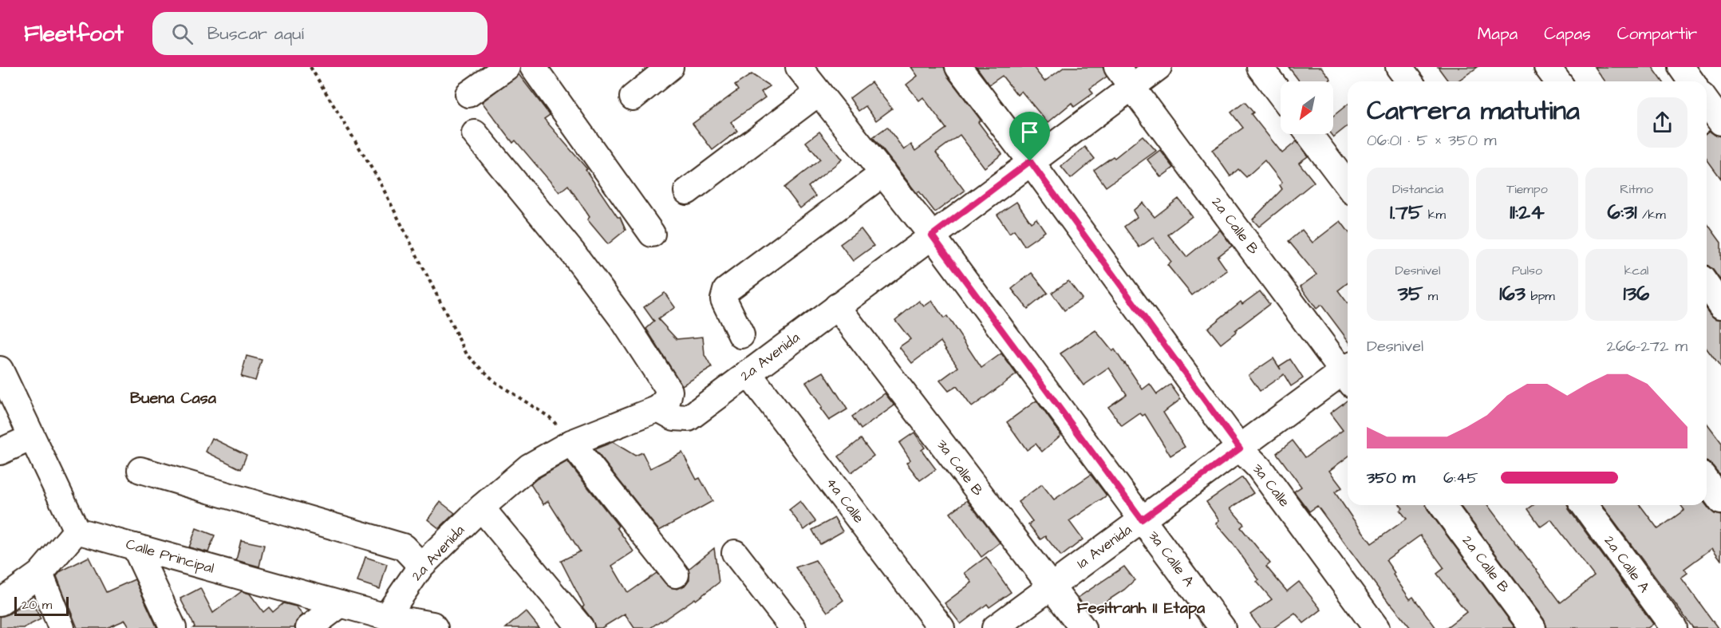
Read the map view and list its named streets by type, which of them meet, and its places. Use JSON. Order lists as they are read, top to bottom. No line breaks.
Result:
{"streets":{"street":["2a Calle B","2a Avenida","3a Calle B","3a Calle","4a Calle","1a Avenida","Calle Principal","3a Calle A","2a Calle A"]},"crossings":[["2a Calle B","2a Avenida"],["2a Avenida","3a Calle B"],["2a Avenida","3a Calle"],["2a Avenida","4a Calle"],["2a Avenida","Calle Principal"],["2a Avenida","3a Calle A"],["3a Calle B","1a Avenida"],["3a Calle","1a Avenida"],["1a Avenida","3a Calle A"]],"districts":["Buena Casa","Fesitranh II Etapa"],"scale_bar":"20 m","north":"bottom left","page":{"header":"Fleetfoot","search":"Buscar aquí","nav":["Mapa","Capas","Compartir"],"heading":["Carrera matutina","06:01 · 5 × 350 m"],"stats":[["Distancia","1.75 km"],["Tiempo","11:24"],["Ritmo","6:31 /km"],["Desnivel","35 m"],["Pulso","163 bpm"],["kcal","136"]],"chart":["Desnivel","266–272 m"],"list":[{"name":"350 m","note":"6:45"}],"scale":"20 m"}}
